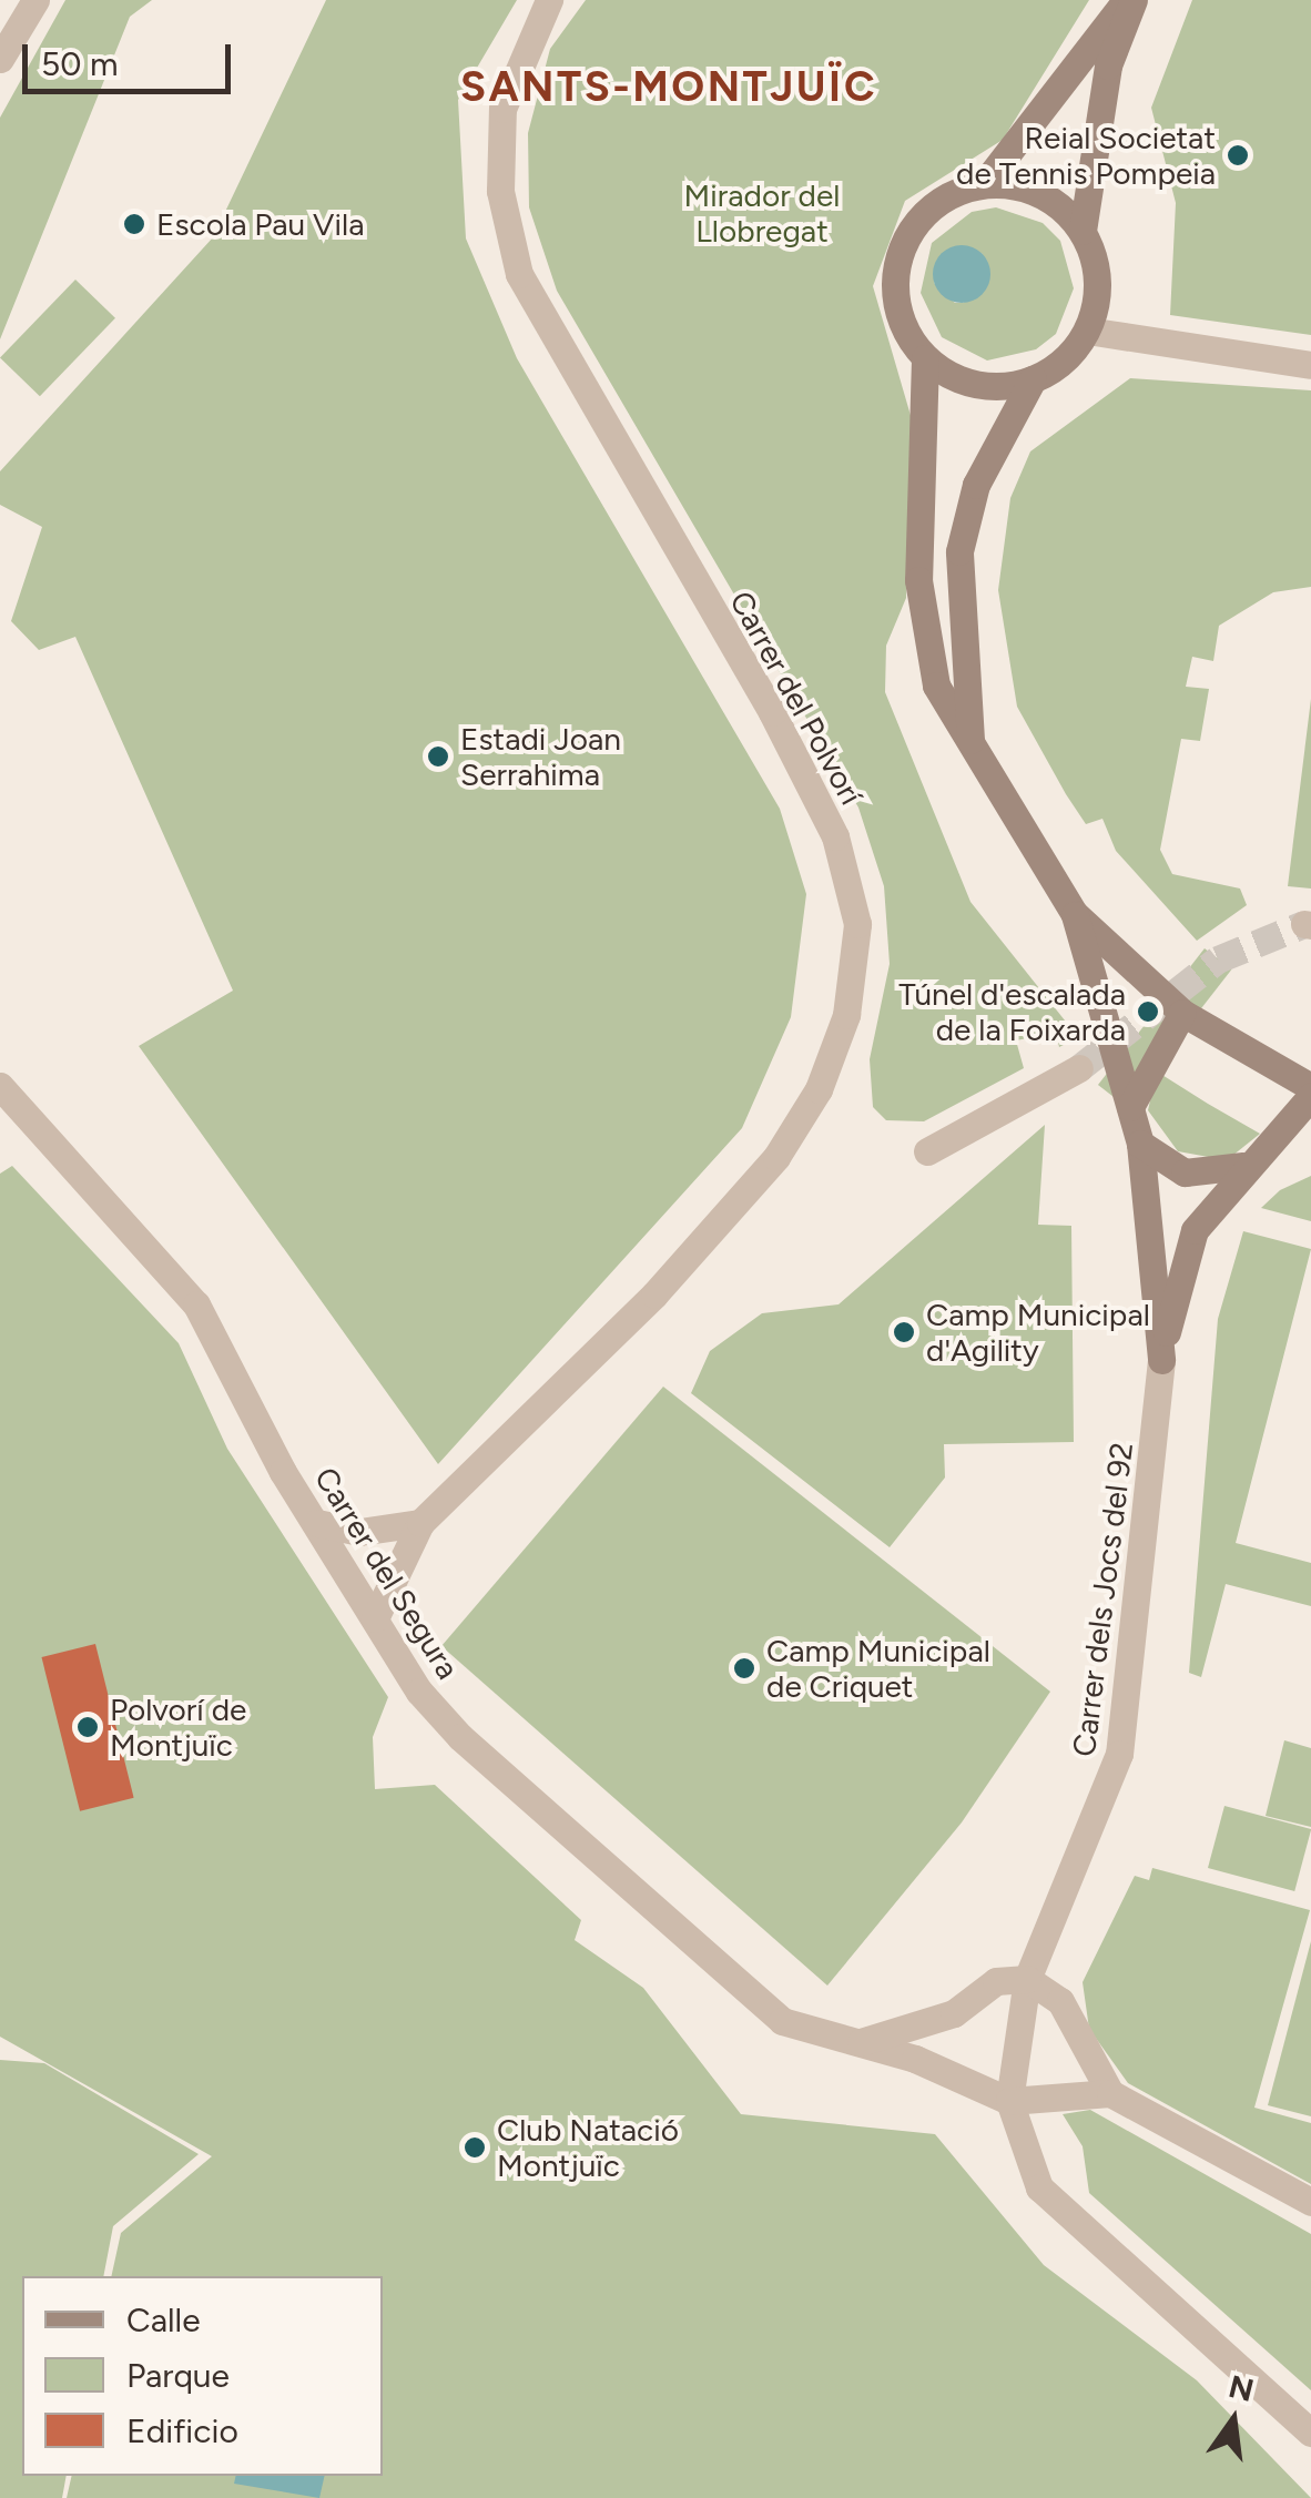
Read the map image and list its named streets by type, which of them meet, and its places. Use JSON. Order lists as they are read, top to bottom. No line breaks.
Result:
{"streets":{"street":["Carrer del Polvorí","Carrer del Segura","Carrer dels Jocs del 92"]},"crossings":[["Carrer del Polvorí","Carrer del Segura"],["Carrer del Segura","Carrer dels Jocs del 92"]],"districts":["SANTS-MONTJUÏC"],"parks":["Mirador del Llobregat"],"places":["Reial Societat de Tennis Pompeia","Escola Pau Vila","Estadi Joan Serrahima","Túnel d'escalada de la Foixarda","Camp Municipal d'Agility","Camp Municipal de Criquet","Polvorí de Montjuïc","Club Natació Montjuïc"],"legend":["Calle","Parque","Edificio"],"scale_bar":"50 m","north":"top"}
